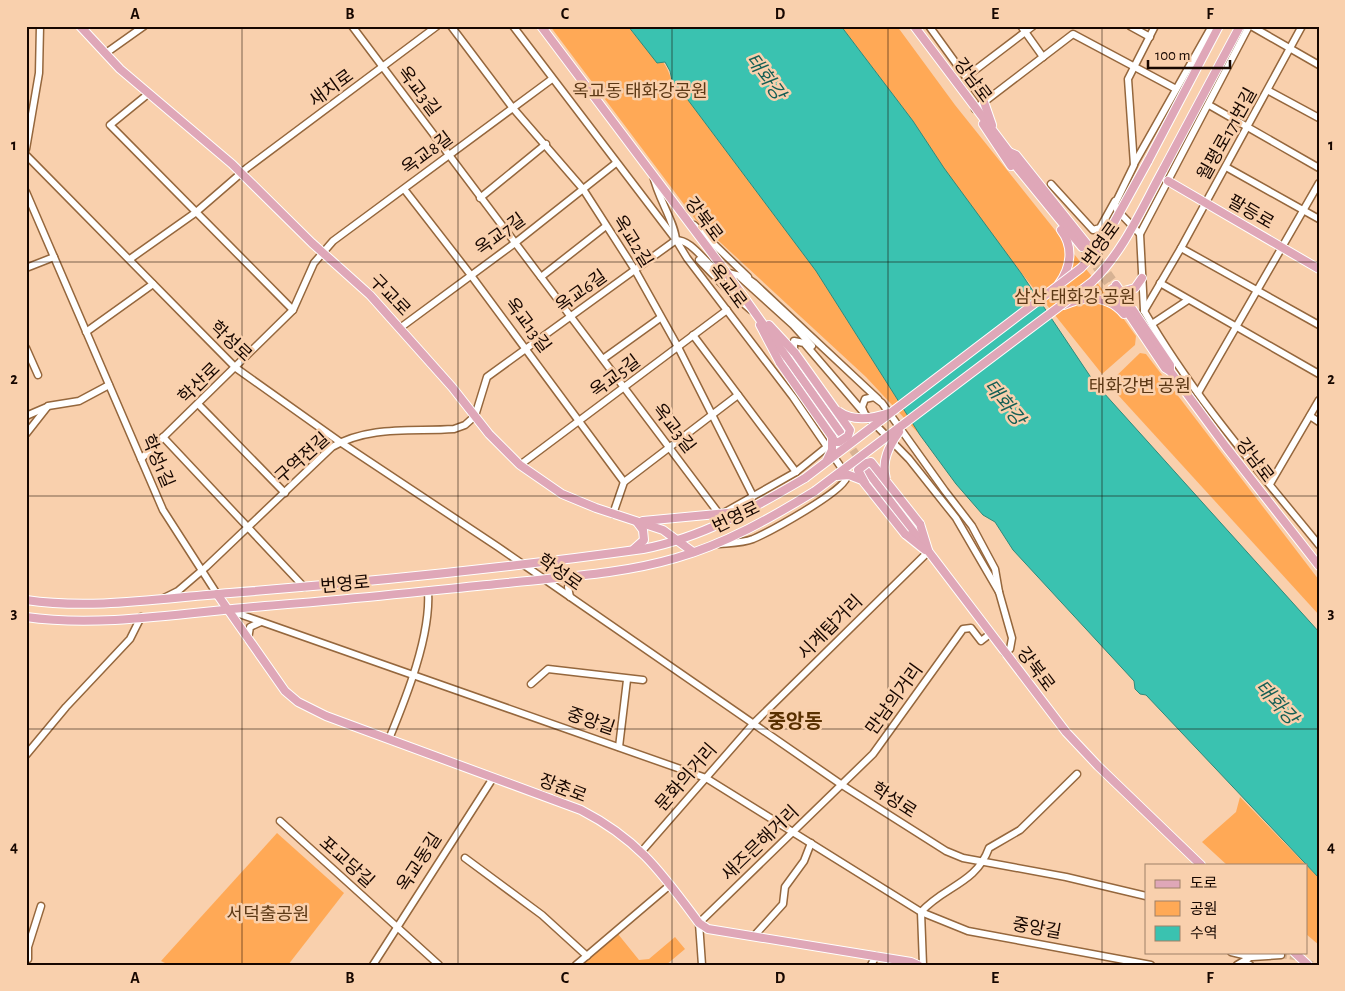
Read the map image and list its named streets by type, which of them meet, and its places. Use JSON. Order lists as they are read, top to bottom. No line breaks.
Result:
{"streets":{"main road":["강남로","팔등로","강북로","번영로","구교로","장춘로"],"street":["새치로","옥교3길","월평로171번길","옥교8길","옥교7길","옥교2길","옥교로","옥교6길","옥교13길","학성로","옥교5길","학산로","구역전길","학성1길","시계탑거리","만남의거리","중앙길","문화의거리","새즈믄해거리","포교당길","옥교동길"]},"crossings":[["새치로","옥교3길"],["새치로","구교로"],["새치로","학성로"],["옥교3길","옥교8길"],["옥교3길","옥교7길"],["옥교3길","옥교6길"],["옥교3길","옥교5길"],["월평로171번길","팔등로"],["옥교8길","옥교2길"],["옥교8길","옥교로"],["옥교8길","구교로"],["옥교8길","옥교13길"],["옥교8길","학산로"],["강북로","시계탑거리"],["강북로","만남의거리"],["옥교7길","옥교2길"],["옥교7길","옥교로"],["옥교7길","구교로"],["옥교7길","옥교13길"],["옥교2길","옥교6길"],["옥교2길","옥교5길"],["번영로","옥교로"],["번영로","구교로"],["번영로","학성로"],["번영로","구역전길"],["번영로","학성1길"],["번영로","중앙길"],["번영로","장춘로"],["옥교로","옥교6길"],["옥교로","옥교5길"],["옥교6길","구교로"],["옥교6길","옥교13길"],["옥교6길","구역전길"],["구교로","옥교5길"],["구교로","학산로"],["구교로","구역전길"],["옥교13길","옥교5길"],["학성로","학산로"],["학성로","구역전길"],["학성로","시계탑거리"],["학성로","만남의거리"],["학성로","문화의거리"],["학성로","새즈믄해거리"],["학산로","학성1길"],["구역전길","학성1길"],["학성1길","장춘로"],["시계탑거리","문화의거리"],["만남의거리","새즈믄해거리"],["중앙길","문화의거리"],["중앙길","장춘로"],["중앙길","새즈믄해거리"],["문화의거리","장춘로"],["장춘로","새즈믄해거리"],["장춘로","옥교동길"],["포교당길","옥교동길"]],"districts":["중앙동"],"water":["태화강"],"parks":["옥교동 태화강공원","삼산 태화강 공원","태화강변 공원","서덕출공원"],"legend":["도로","공원","수역"],"scale_bar":"100 m","grid":{"columns":["A","B","C","D","E","F"],"rows":["1","2","3","4"]}}
